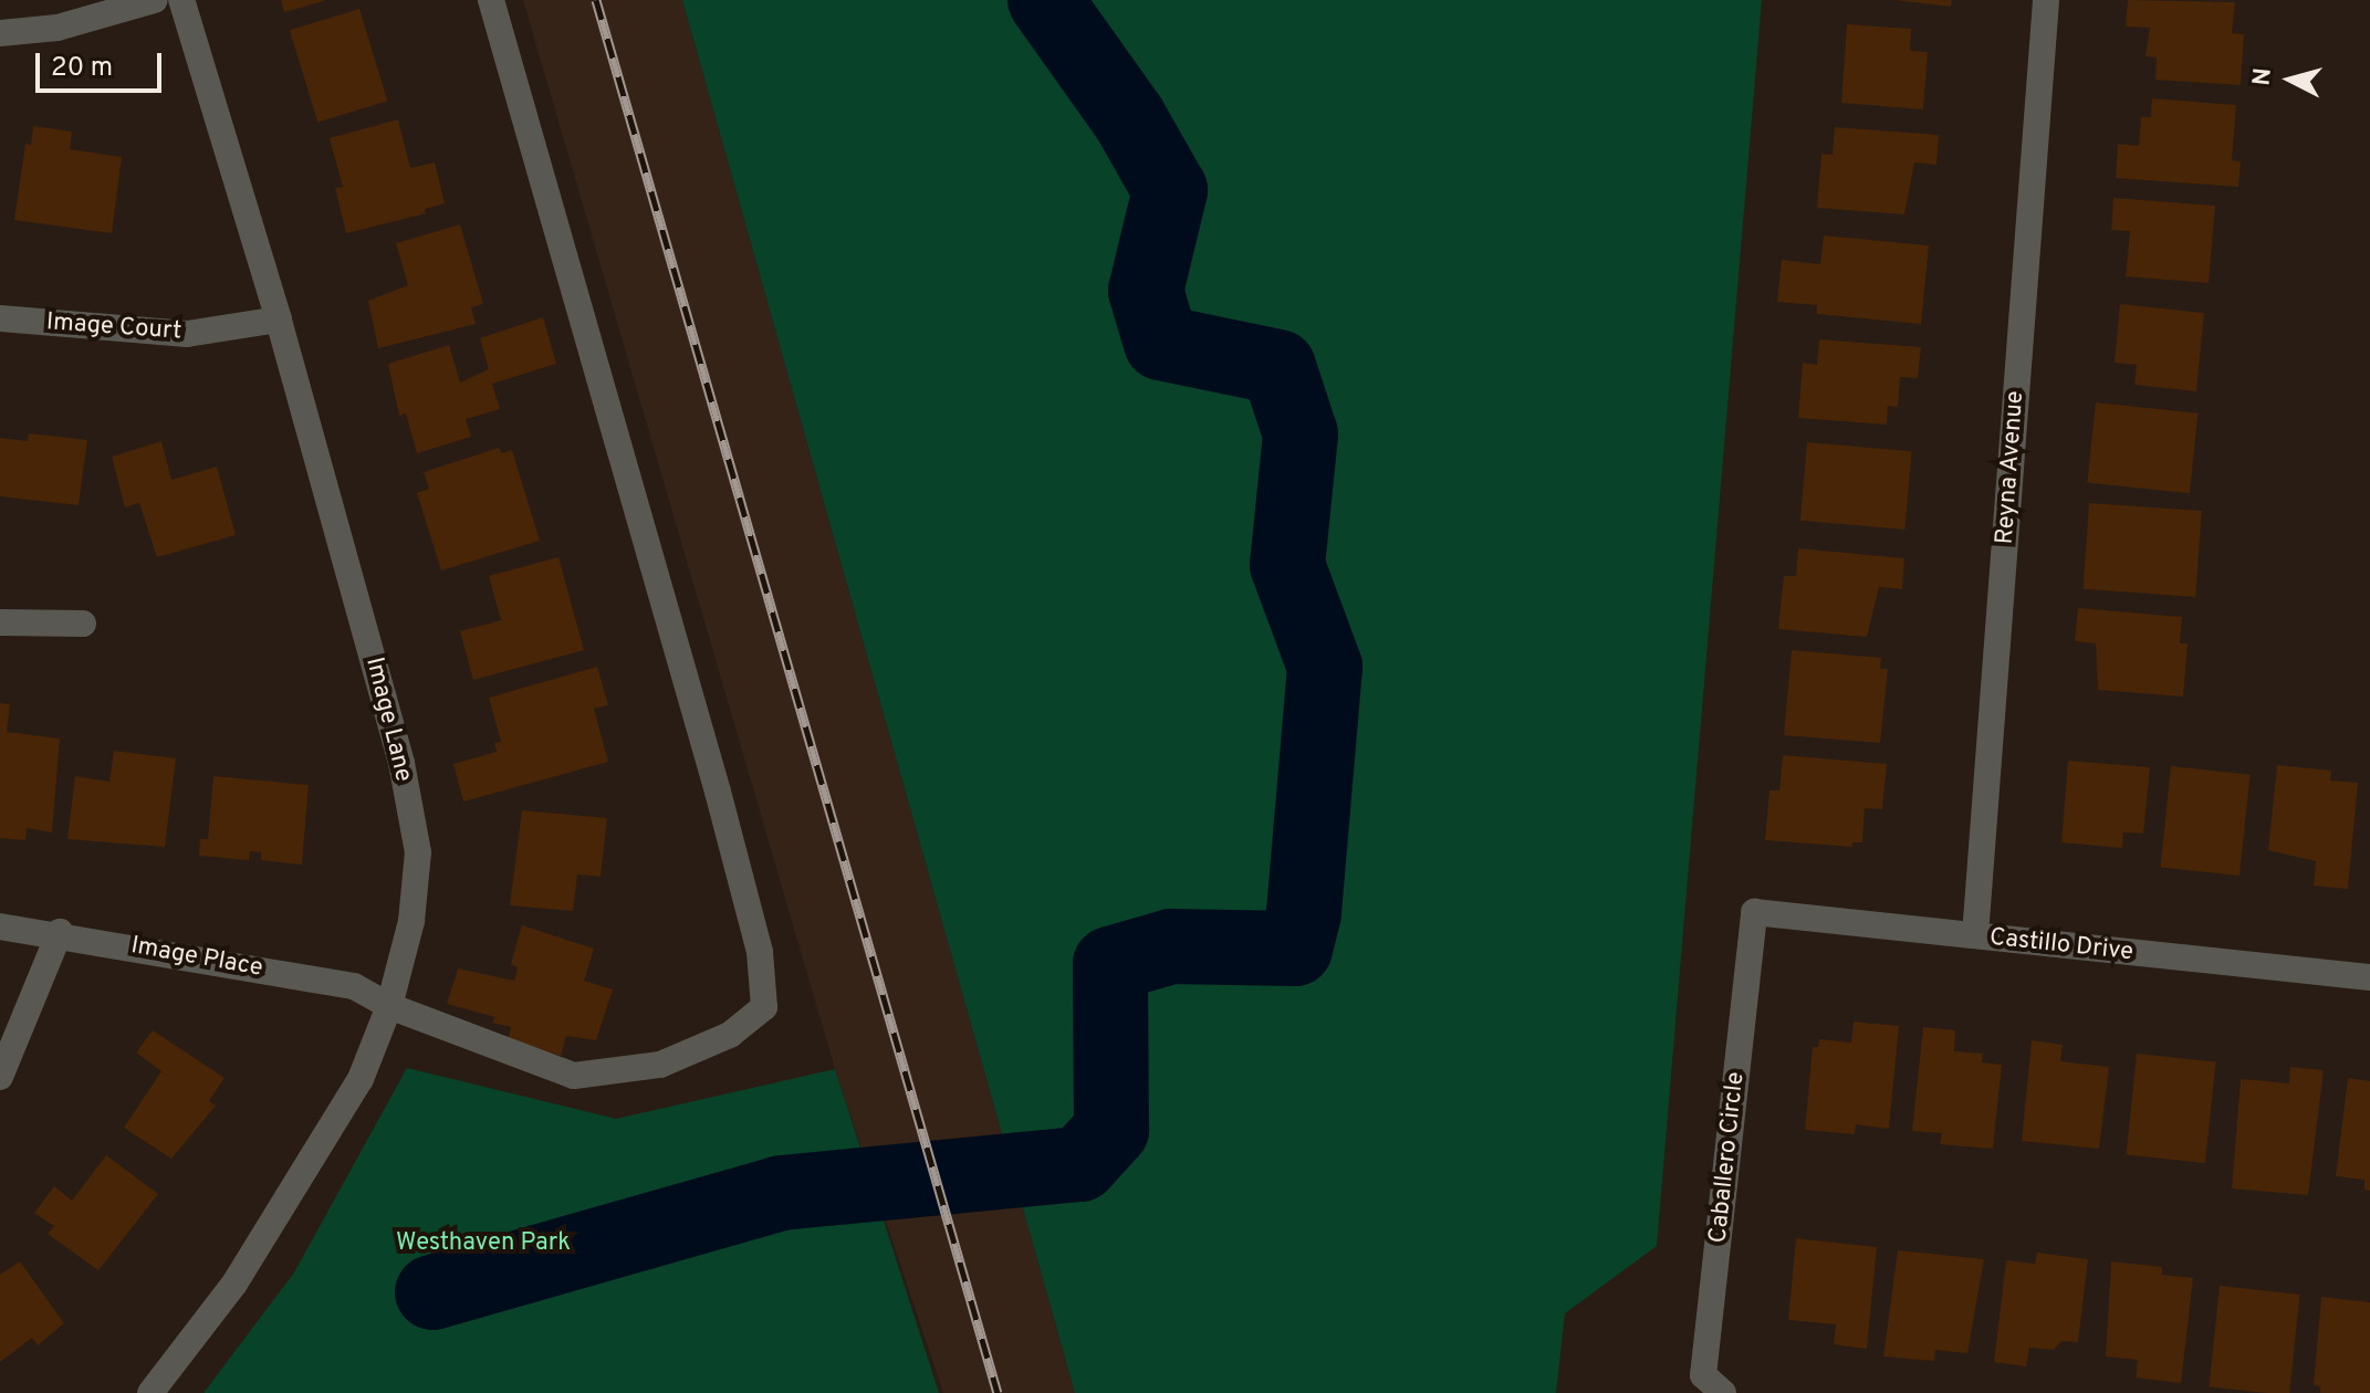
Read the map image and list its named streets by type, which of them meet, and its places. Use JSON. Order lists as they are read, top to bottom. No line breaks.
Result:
{"streets":{"street":["Image Court","Reyna Avenue","Image Lane","Castillo Drive","Image Place","Caballero Circle"]},"crossings":[["Image Court","Image Lane"],["Reyna Avenue","Castillo Drive"],["Image Lane","Image Place"],["Castillo Drive","Caballero Circle"]],"parks":["Westhaven Park"],"scale_bar":"20 m","north":"left"}
